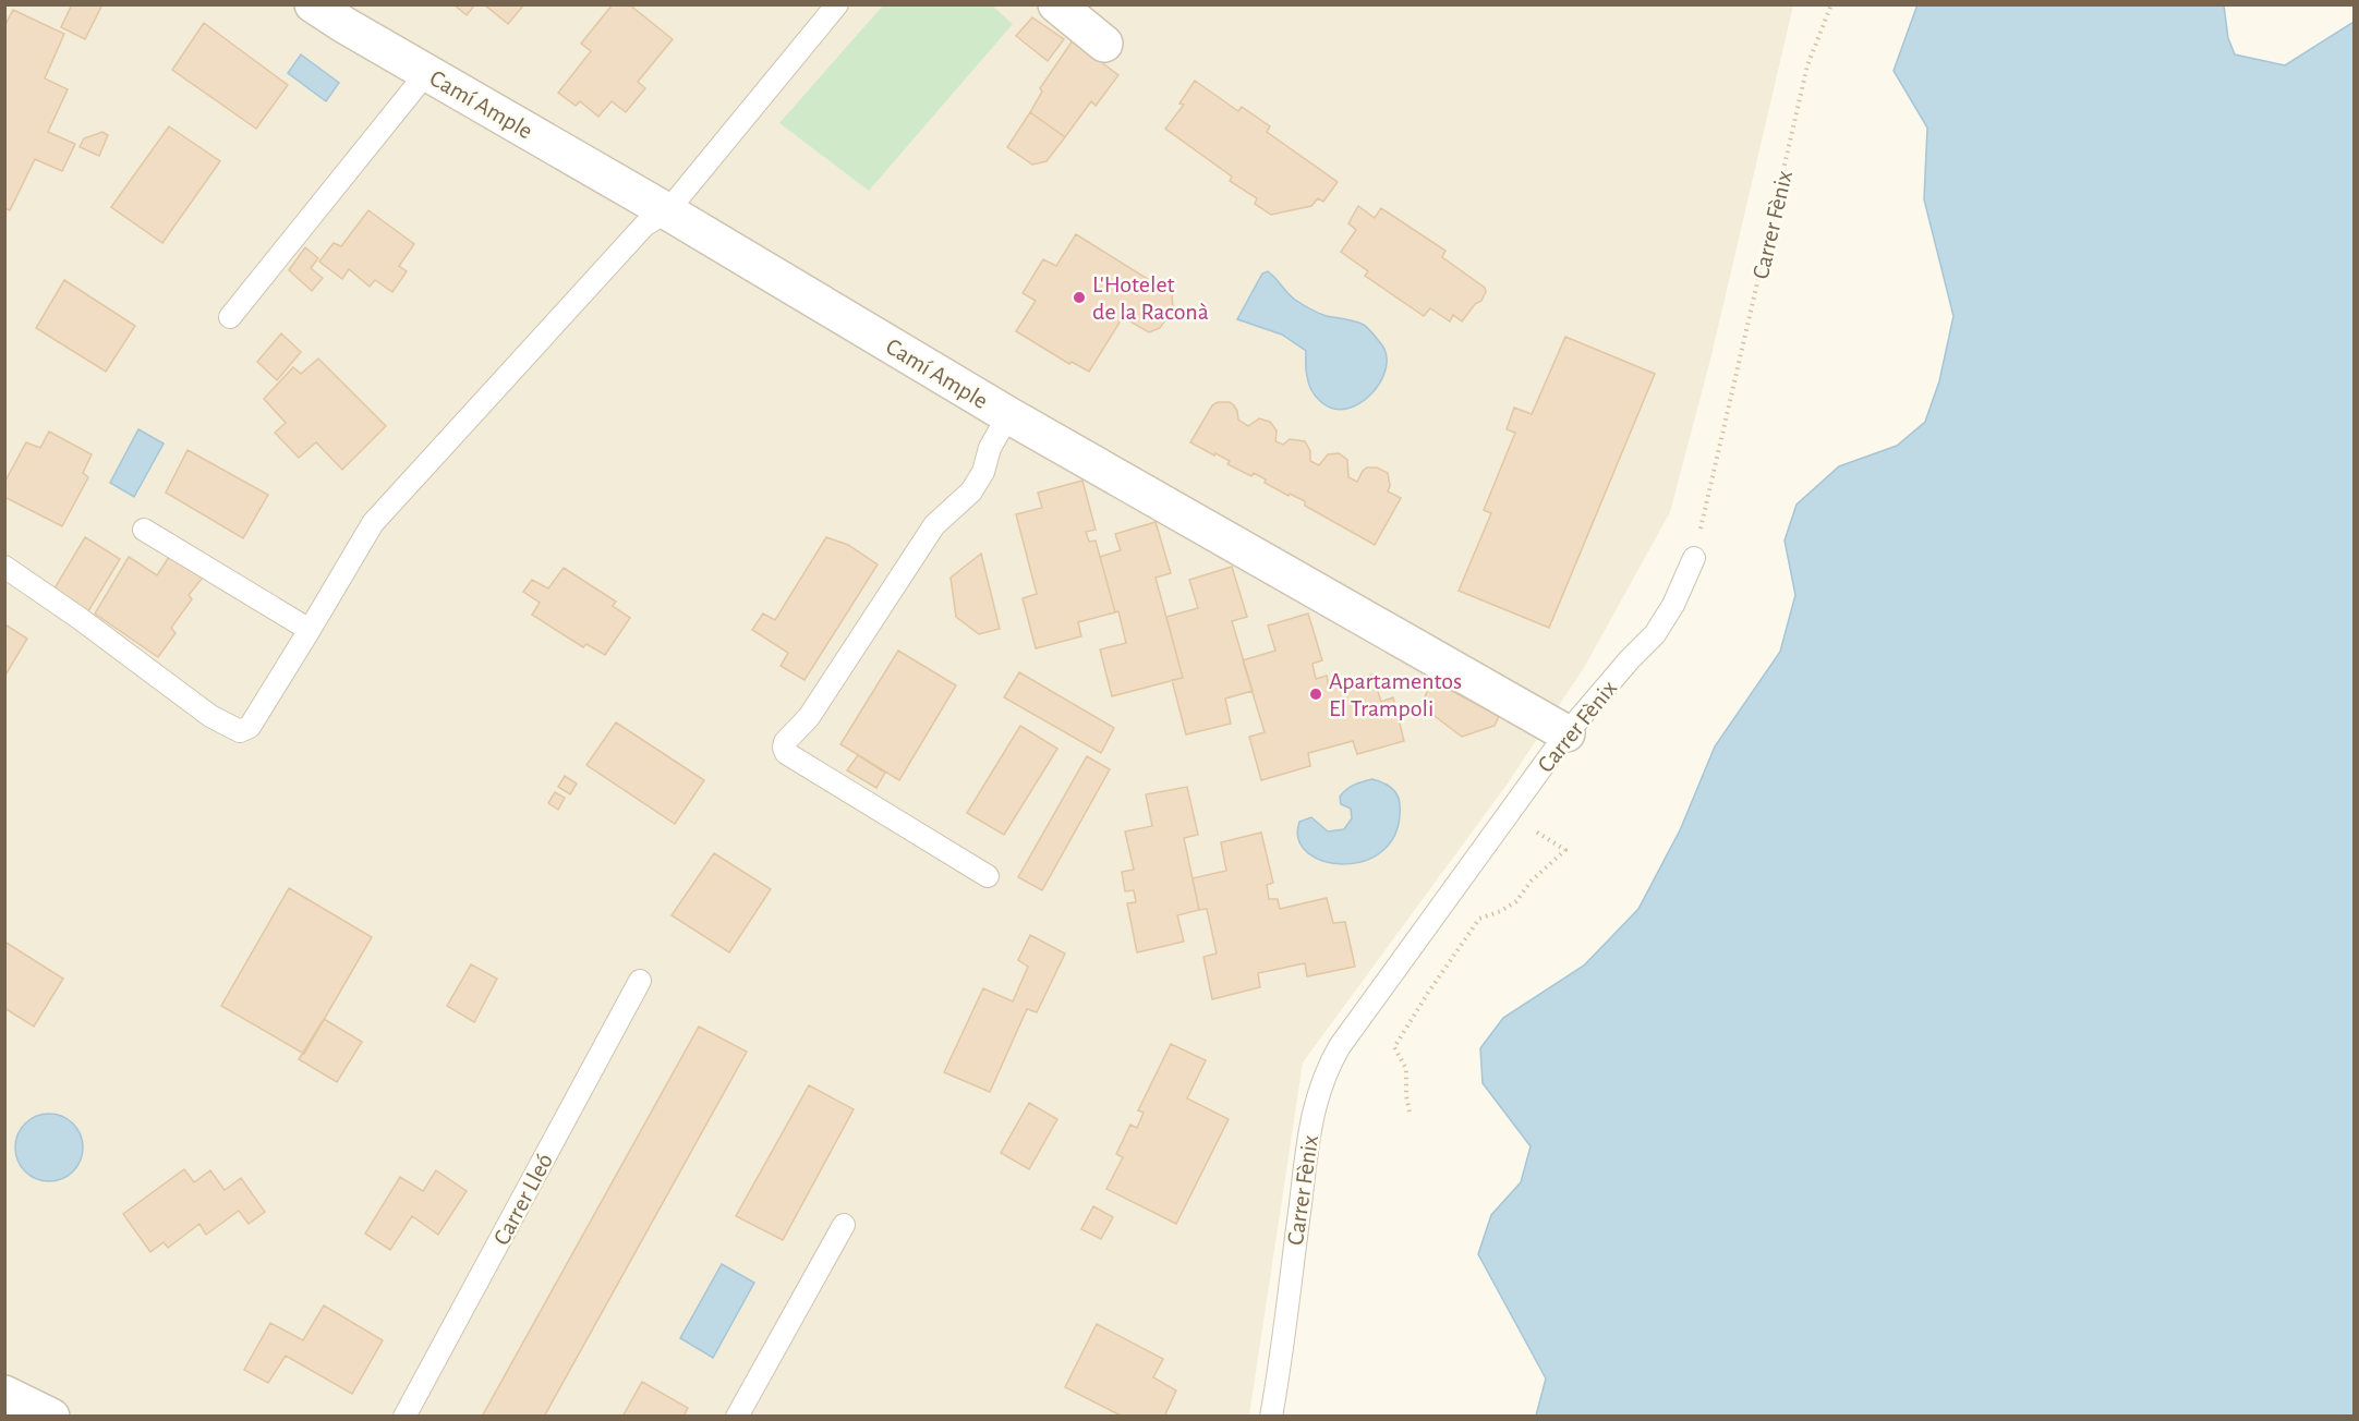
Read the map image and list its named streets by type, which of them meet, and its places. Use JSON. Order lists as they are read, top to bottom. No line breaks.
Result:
{"streets":{"street":["Camí Ample"],"lane":["Carrer Fènix","Carrer Lleó"]},"crossings":[["Camí Ample","Carrer Fènix"]],"places":["L'Hotelet de la Raconà","Apartamentos El Trampoli"]}
